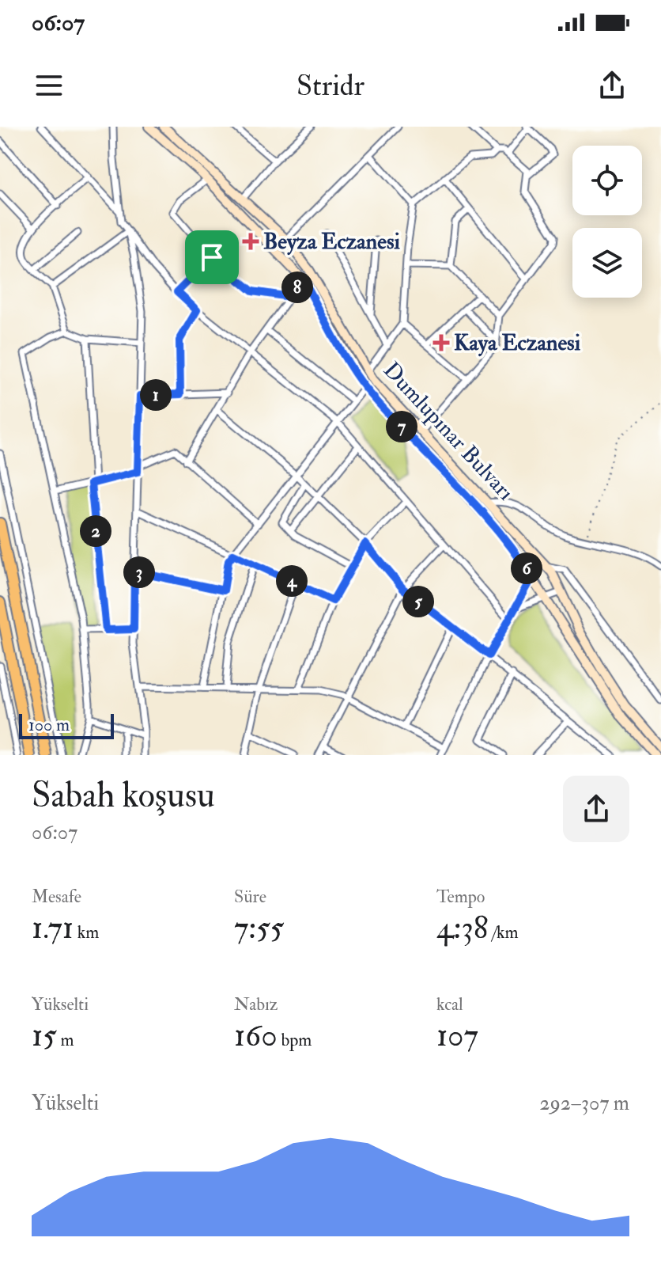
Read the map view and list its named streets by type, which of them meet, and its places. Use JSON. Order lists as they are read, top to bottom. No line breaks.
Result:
{"streets":{"main road":["Dumlupınar Bulvarı"]},"places":{"health":["Beyza Eczanesi","Kaya Eczanesi"]},"scale_bar":"100 m","page":{"status":"06:07","header":"Stridr","pins":["8","1","7","2","6","3","4","5"],"scale":"100 m","heading":["Sabah koşusu","06:07"],"stats":[["Mesafe","1.71 km"],["Süre","7:55"],["Tempo","4:38 /km"],["Yükselti","15 m"],["Nabız","160 bpm"],["kcal","107"]],"chart":["Yükselti","292–307 m"]}}
